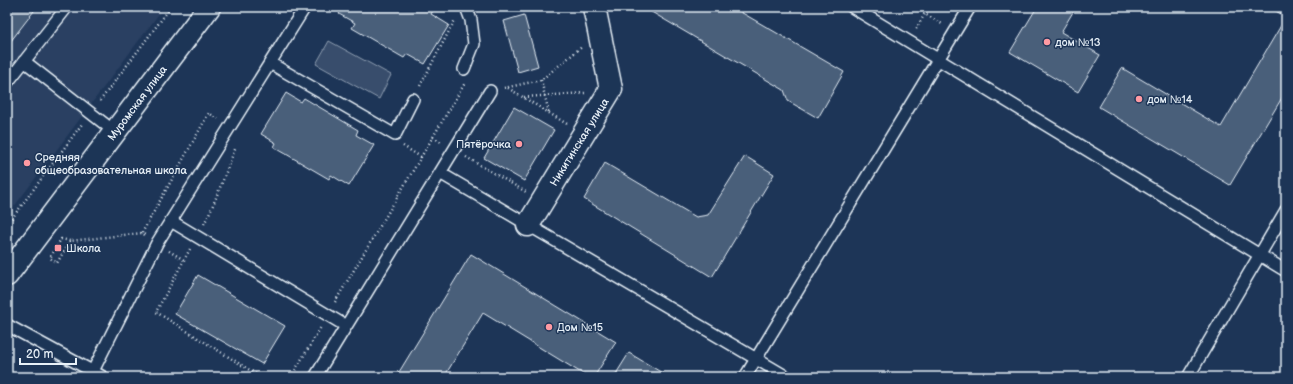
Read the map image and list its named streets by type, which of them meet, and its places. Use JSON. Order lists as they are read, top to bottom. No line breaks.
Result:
{"streets":{"street":["Муромская улица","Никитинская улица"]},"places":{"other":["дом №13","дом №14","Пятёрочка","Средняя общеобразовательная школа","Дом №15"],"transit":["Школа"]},"scale_bar":"20 m"}
